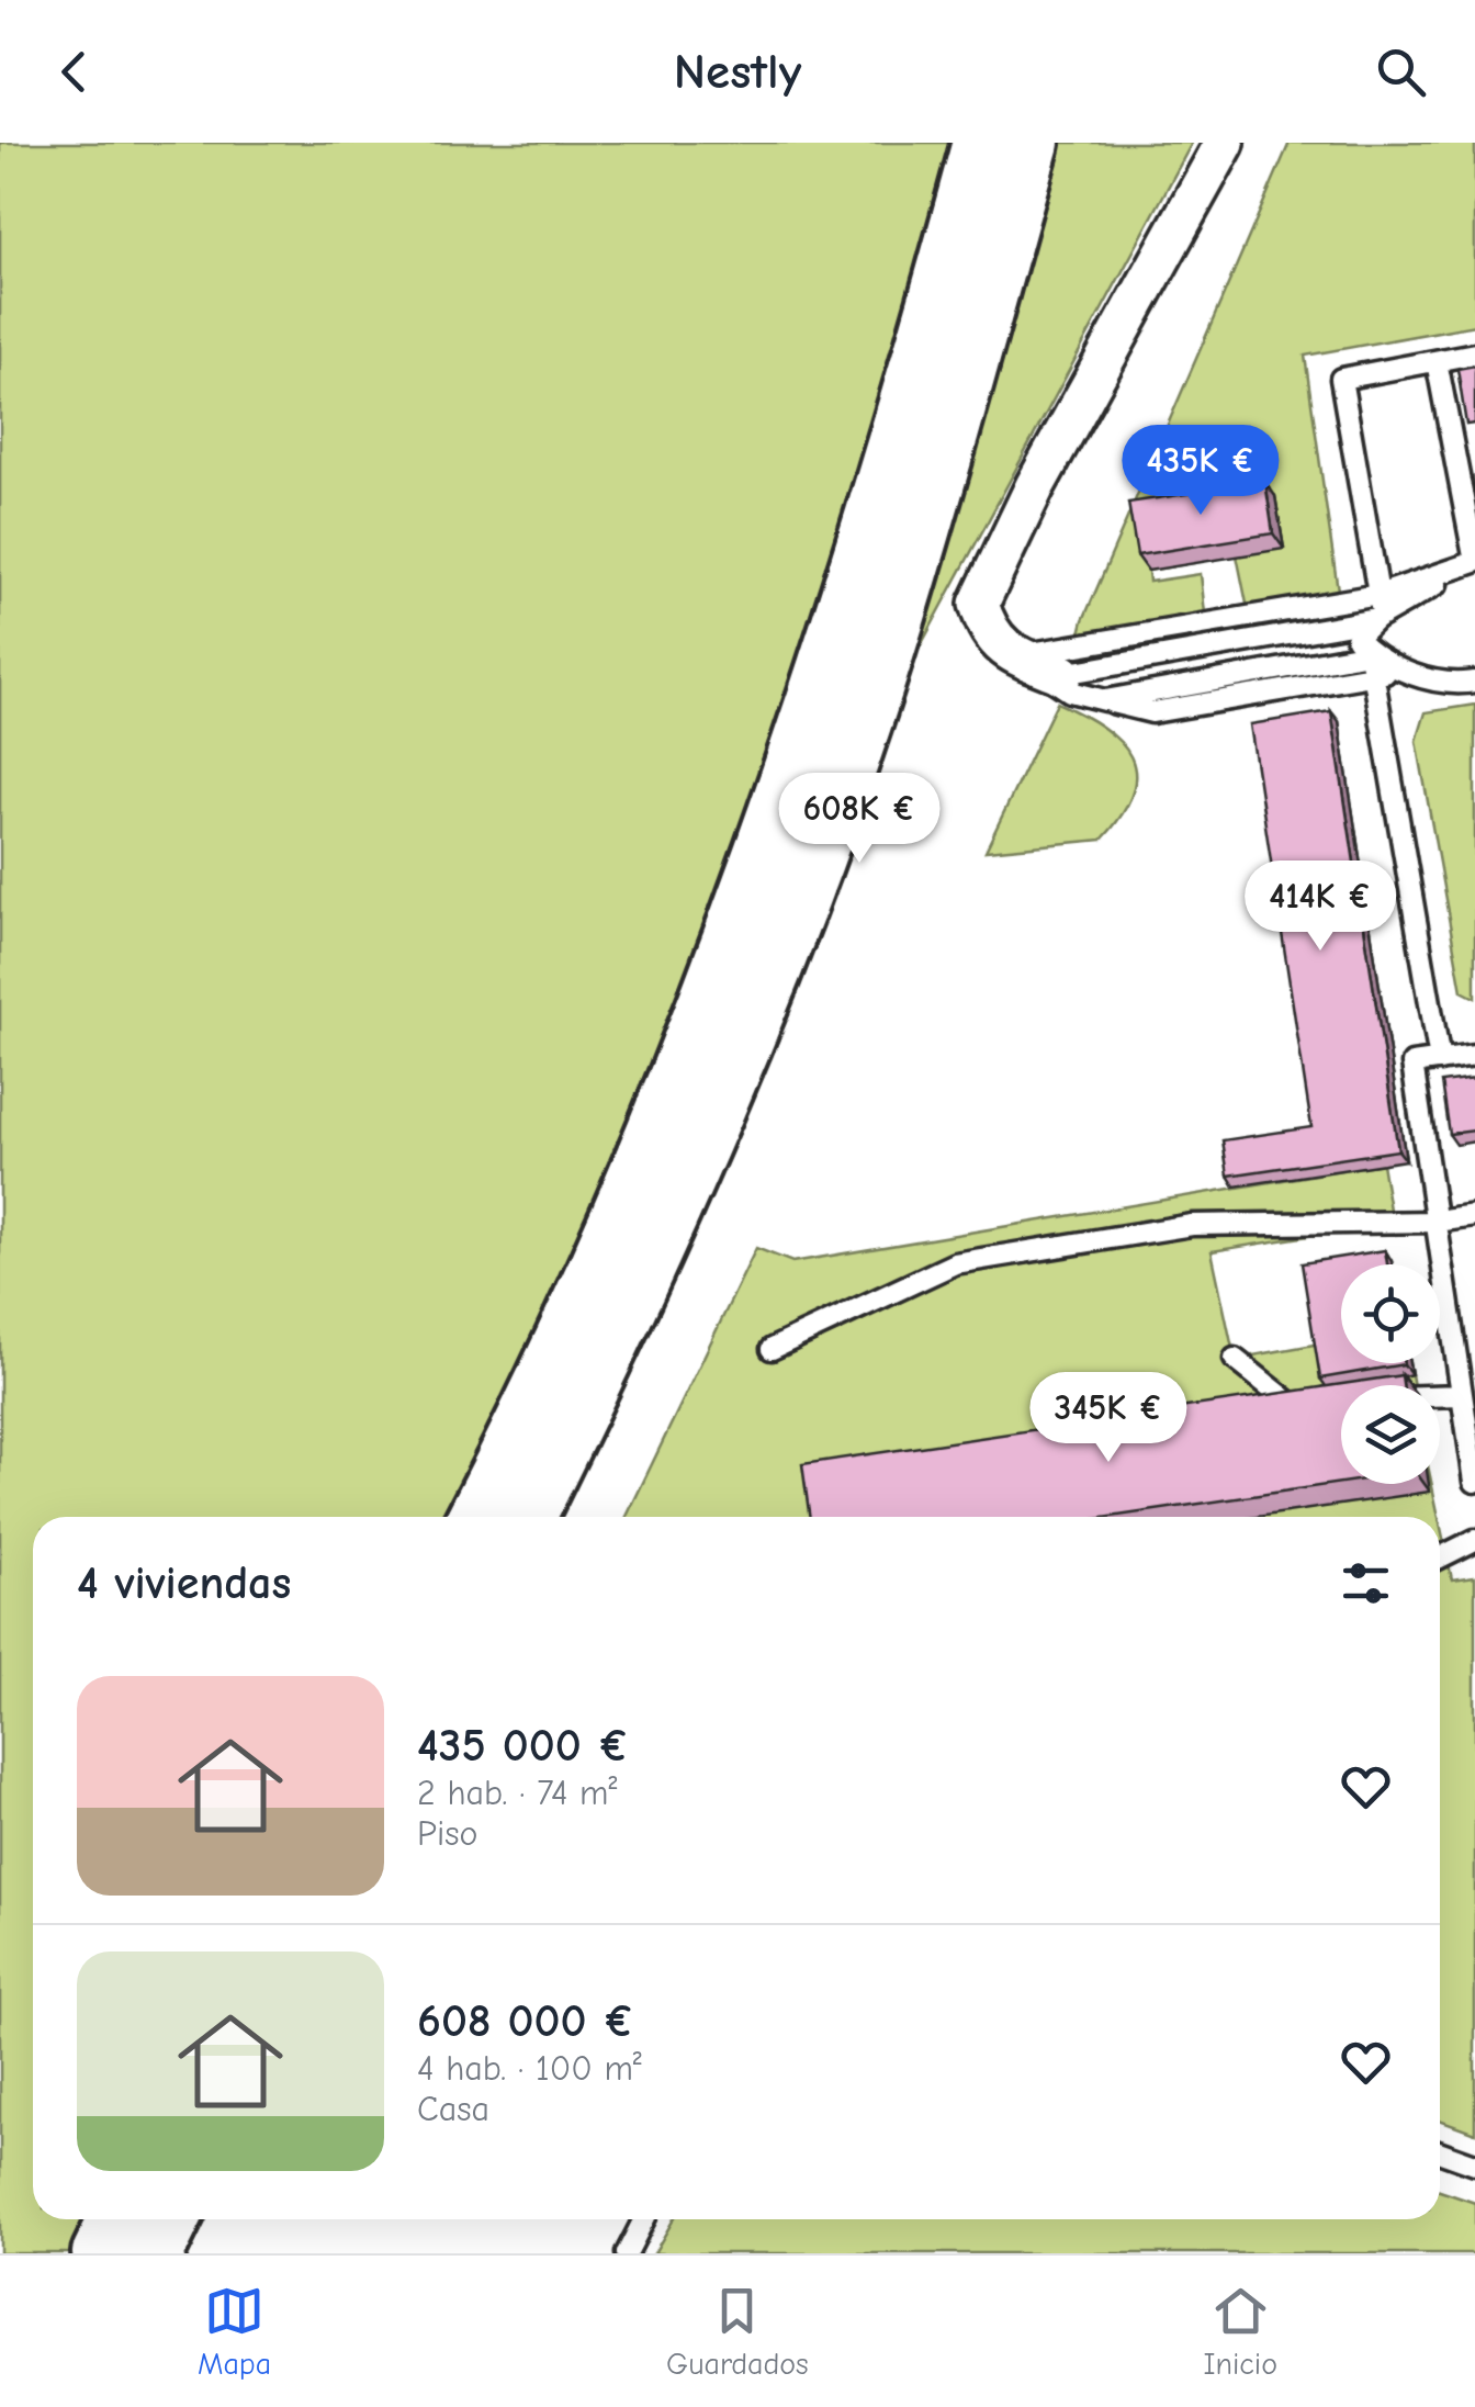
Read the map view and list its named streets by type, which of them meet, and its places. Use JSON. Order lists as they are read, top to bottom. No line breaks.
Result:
{"page":{"header":"Nestly","price":["435K €","608K €","414K €","345K €"],"heading":"4 viviendas","list":[{"name":"435 000 €","note":"2 hab. · 74 m² · Piso"},{"name":"608 000 €","note":"4 hab. · 100 m² · Casa"}],"tabs":["Mapa","Guardados","Inicio"]}}
